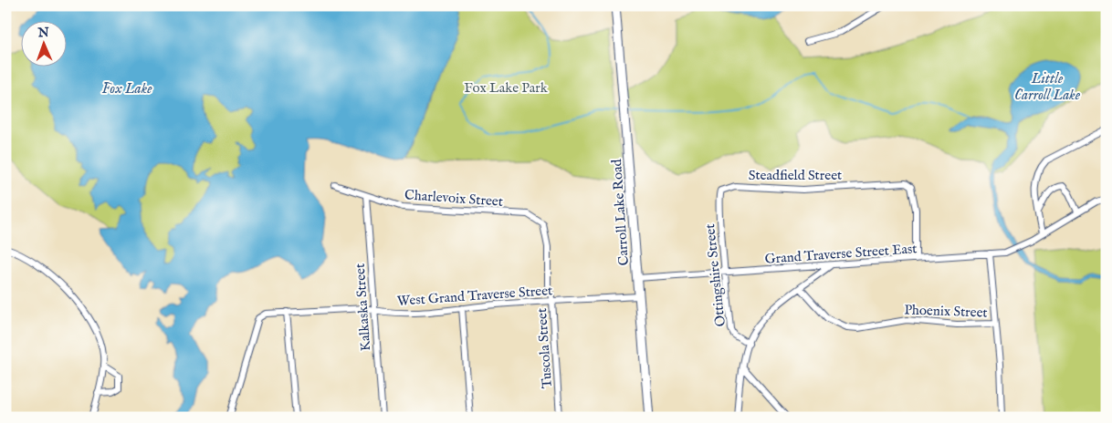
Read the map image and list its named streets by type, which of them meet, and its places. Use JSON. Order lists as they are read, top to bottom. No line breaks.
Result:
{"streets":{"street":["Steadfield Street","Charlevoix Street","Carroll Lake Road","Grand Traverse Street East","Ottingshire Street","West Grand Traverse Street","Kalkaska Street","Phoenix Street","Tuscola Street"]},"crossings":[["Steadfield Street","Grand Traverse Street East"],["Steadfield Street","Ottingshire Street"],["Charlevoix Street","Kalkaska Street"],["Charlevoix Street","Tuscola Street"],["Carroll Lake Road","Grand Traverse Street East"],["Carroll Lake Road","West Grand Traverse Street"],["Grand Traverse Street East","Ottingshire Street"],["West Grand Traverse Street","Kalkaska Street"],["West Grand Traverse Street","Tuscola Street"]],"water":["Little Carroll Lake","Fox Lake"],"parks":["Fox Lake Park"],"north":"top"}
